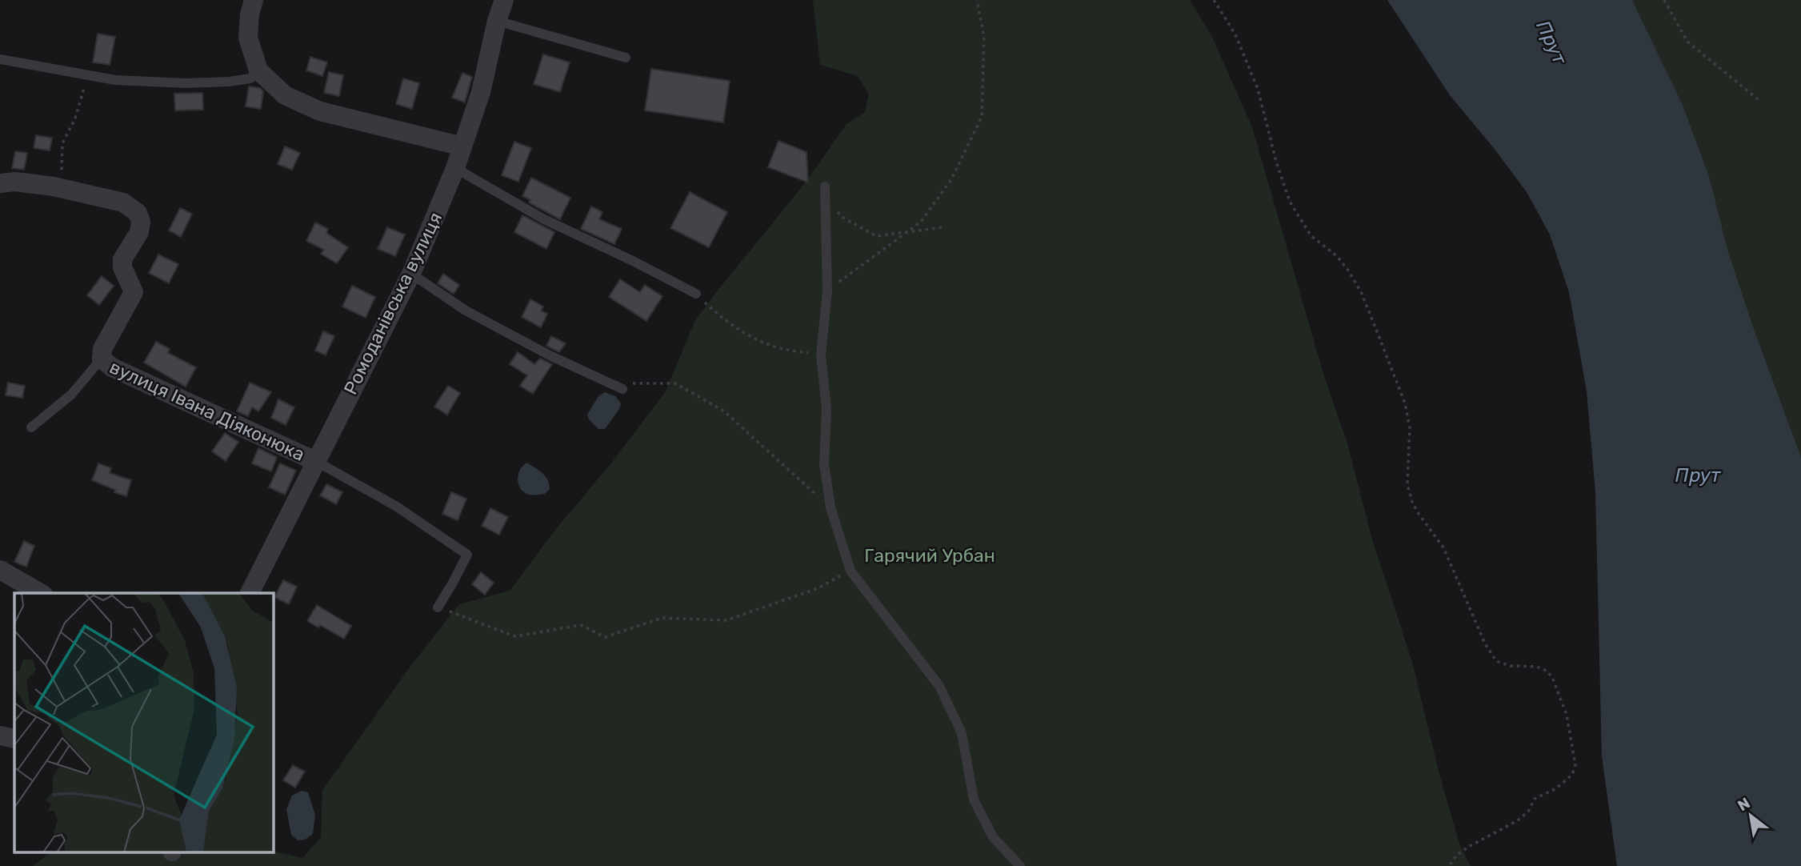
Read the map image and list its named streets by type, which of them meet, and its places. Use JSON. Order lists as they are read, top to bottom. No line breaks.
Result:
{"streets":{"street":["Ромоданівська вулиця","вулиця Івана Діяконюка"]},"crossings":[["Ромоданівська вулиця","вулиця Івана Діяконюка"]],"water":["Прут"],"parks":["Гарячий Урбан"],"north":"top left"}
